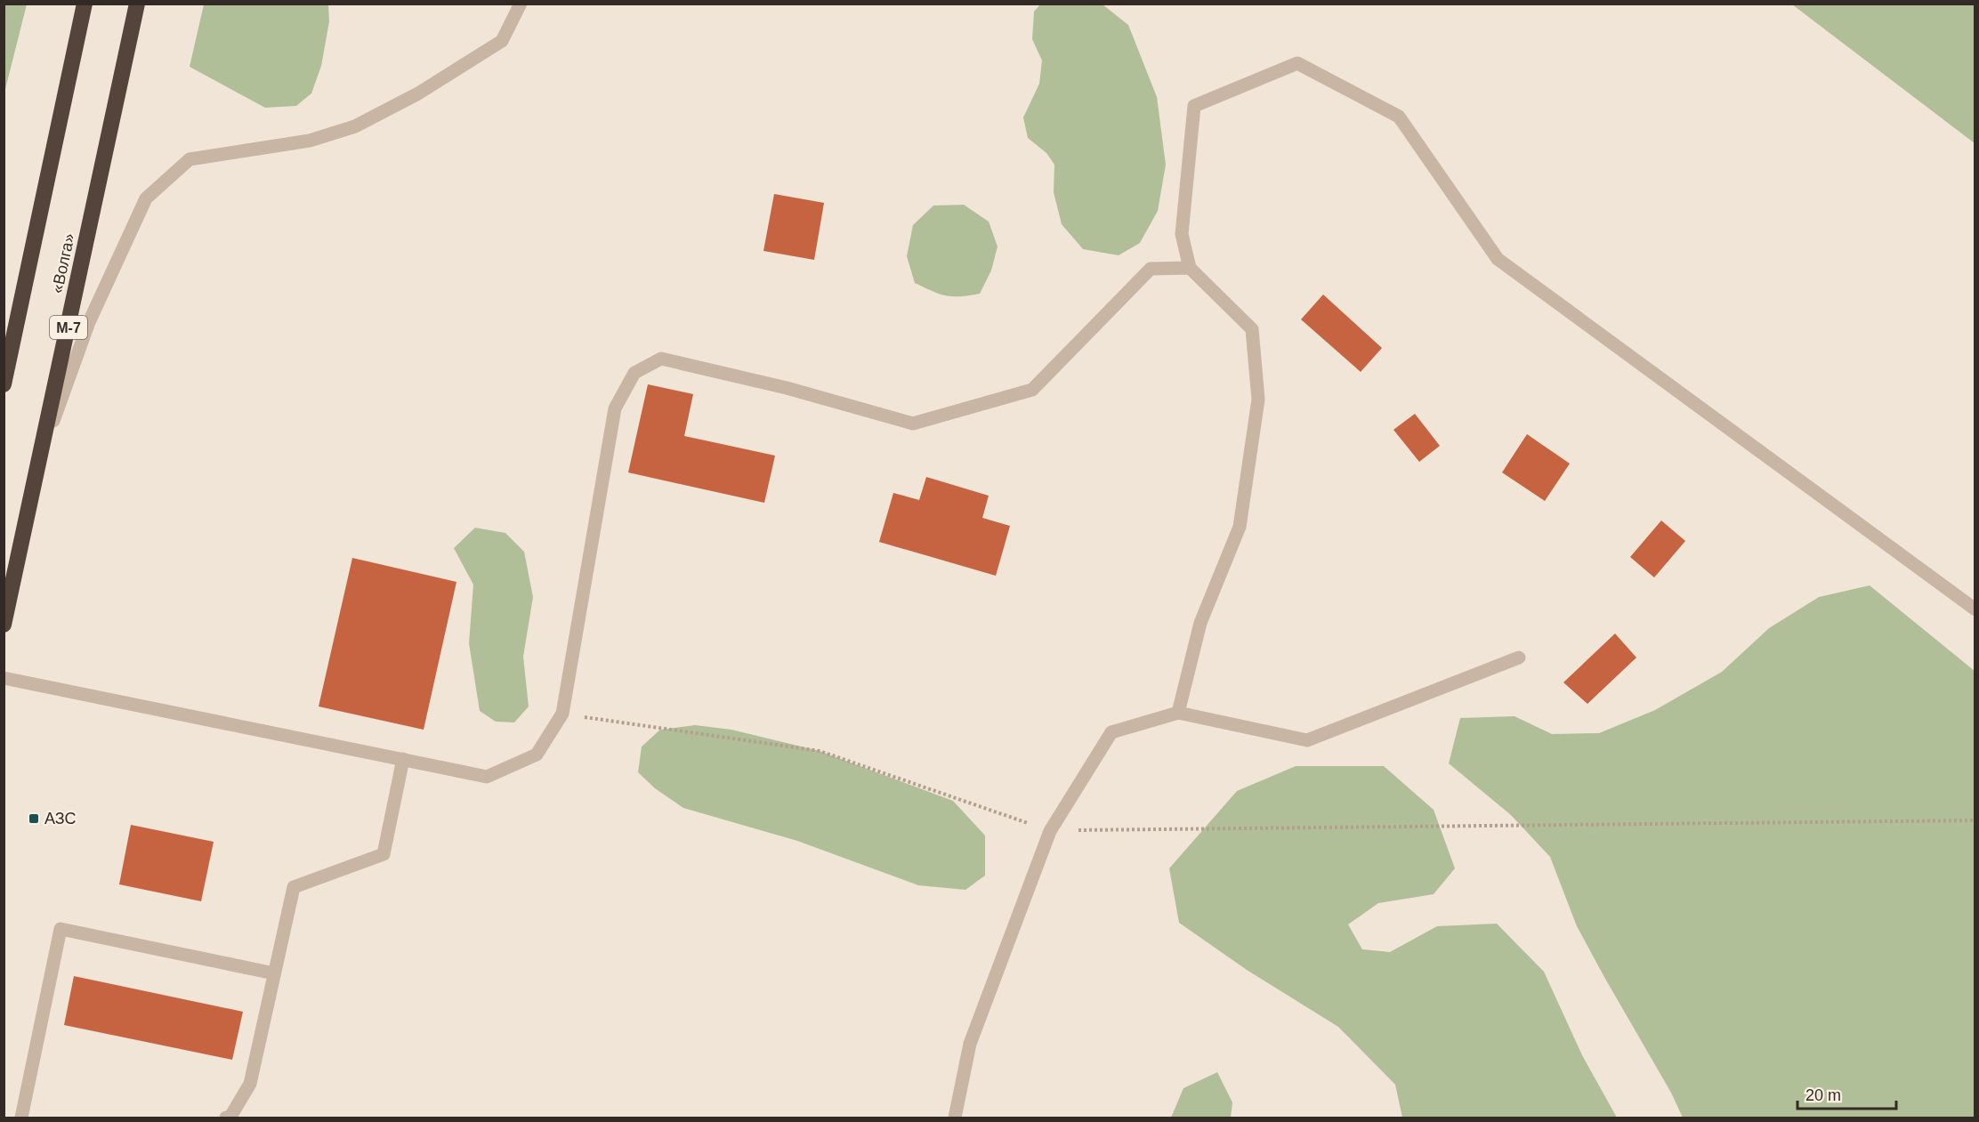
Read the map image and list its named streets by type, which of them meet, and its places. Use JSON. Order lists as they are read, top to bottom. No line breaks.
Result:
{"streets":{"highway":["«Волга»","М-7"]},"places":{"transit":["АЗС"]},"scale_bar":"20 m"}
